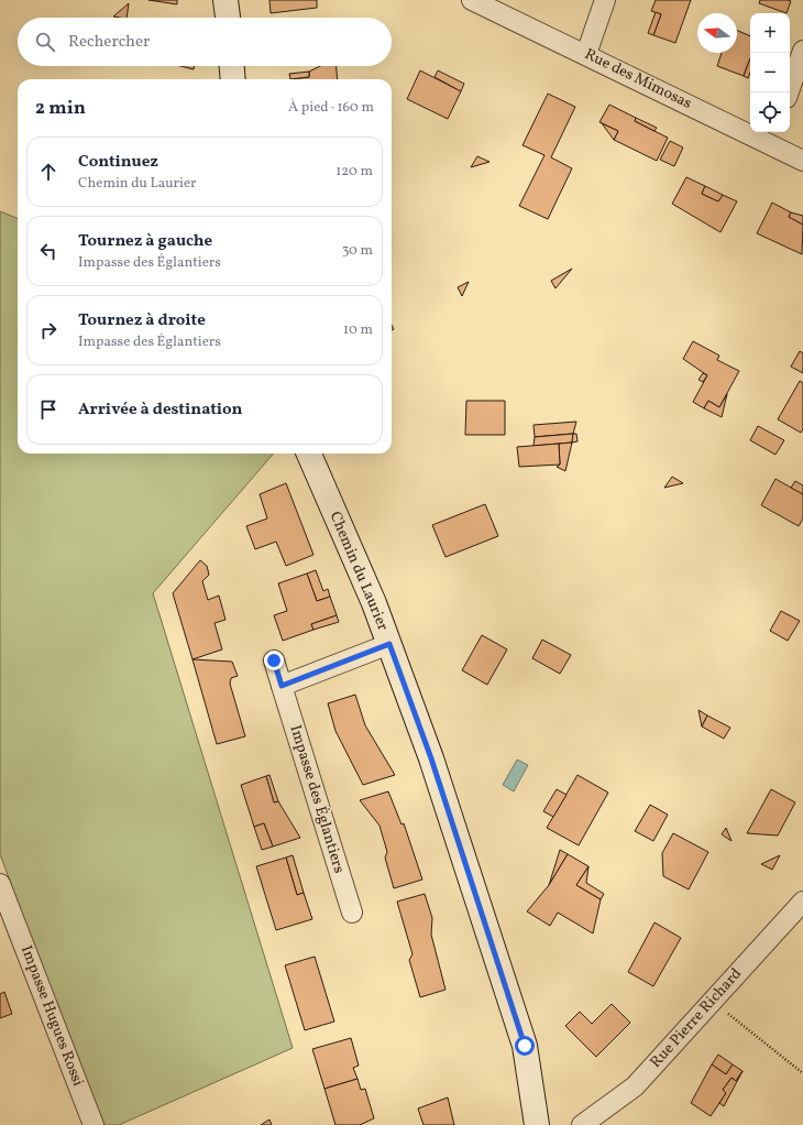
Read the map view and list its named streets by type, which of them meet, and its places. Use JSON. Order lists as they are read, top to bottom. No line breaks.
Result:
{"streets":{"street":["Rue des Mimosas","Chemin du Laurier","Impasse des Églantiers","Impasse Hugues Rossi","Rue Pierre Richard"]},"north":"left","page":{"map_buttons":["+","−"],"search":"Rechercher","heading":["2 min","À pied · 160 m"],"list":[["Continuez","Chemin du Laurier","120 m"],["Tournez à gauche","Impasse des Églantiers","30 m"],["Tournez à droite","Impasse des Églantiers","10 m"],"Arrivée à destination"]}}
